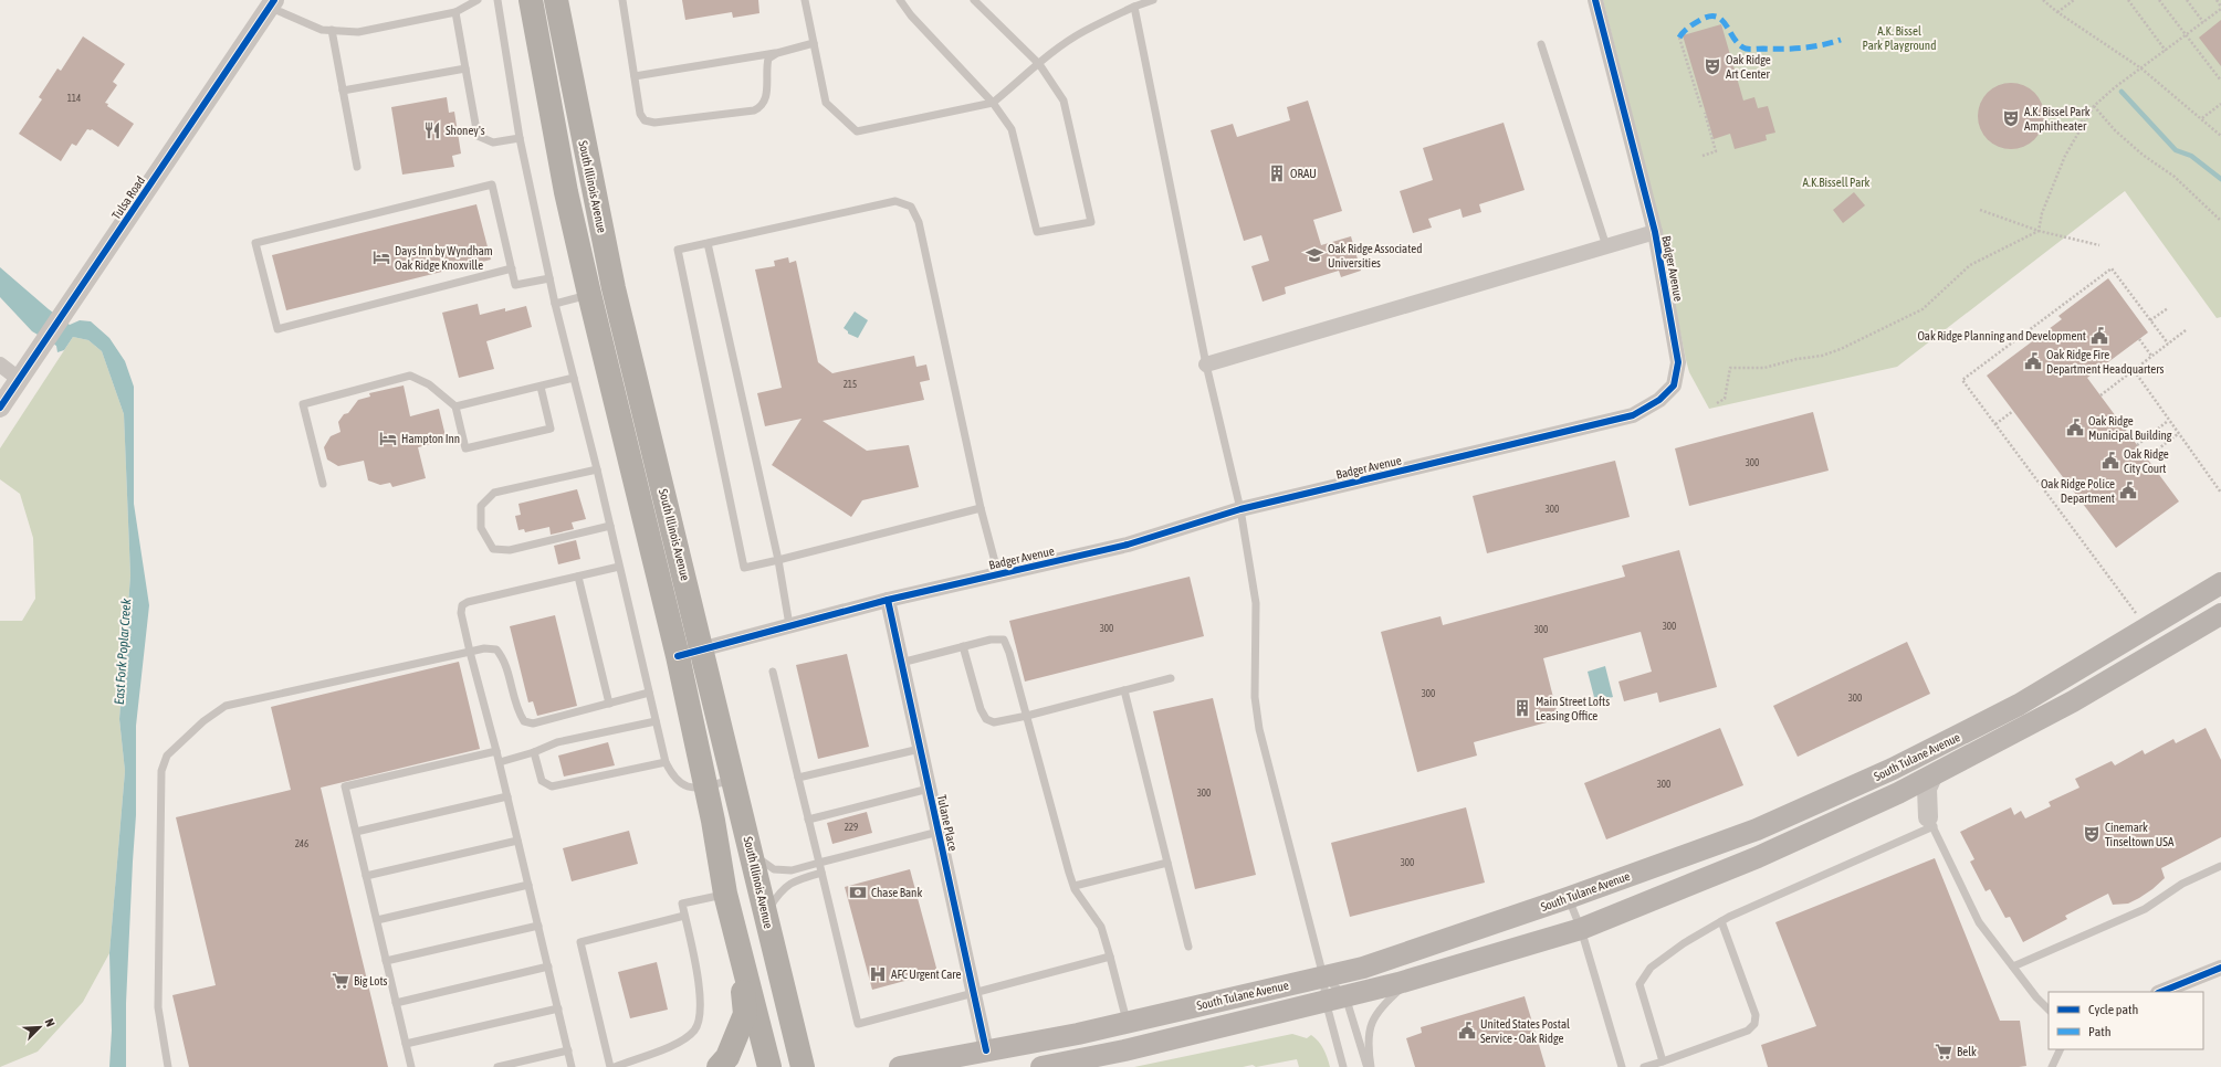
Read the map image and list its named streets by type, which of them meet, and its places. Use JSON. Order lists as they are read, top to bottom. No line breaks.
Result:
{"streets":{"highway":["South Illinois Avenue"],"main road":["South Tulane Avenue"],"street":["Tulsa Road","Badger Avenue","Tulane Place"]},"crossings":[["South Illinois Avenue","Badger Avenue"],["Badger Avenue","Tulane Place"],["South Tulane Avenue","Tulane Place"]],"water":["East Fork Poplar Creek"],"parks":["A.K. Bissel Park Playground","A.K.Bissell Park"],"places":{"theatre":["Oak Ridge Art Center","A.K. Bissel Park Amphitheater","Cinemark Tinseltown USA"],"restaurant":["Shoney's"],"building":["ORAU","Main Street Lofts Leasing Office"],"school or university":["Oak Ridge Associated Universities"],"hotel":["Days Inn by Wyndham Oak Ridge Knoxville","Hampton Inn"],"public building":["Oak Ridge Planning and Development","Oak Ridge Fire Department Headquarters","Oak Ridge Municipal Building","Oak Ridge City Court","Oak Ridge Police Department","United States Postal Service - Oak Ridge"],"bank":["Chase Bank"],"hospital":["AFC Urgent Care"],"supermarket":["Big Lots","Belk"]},"house_numbers":["114","215","300","300","300","300","300","300","300","300","300","229","246","300"],"legend":["Cycle path","Path"],"north":"top right"}
